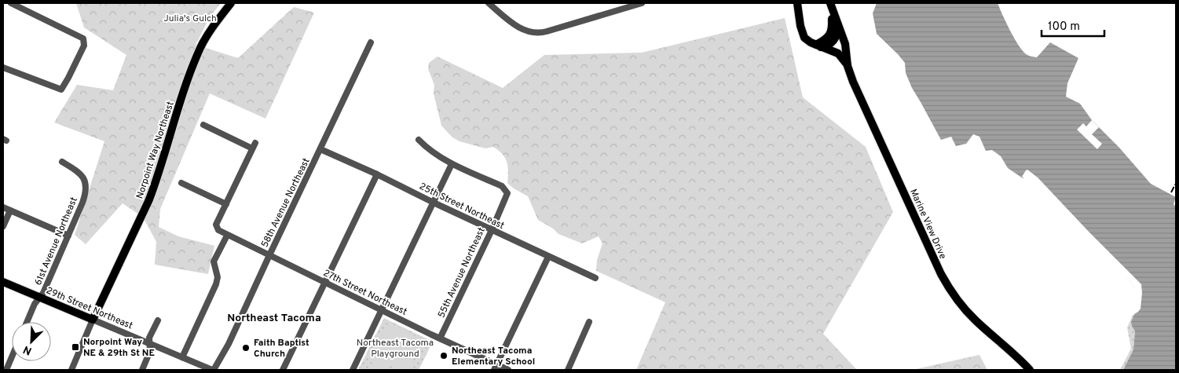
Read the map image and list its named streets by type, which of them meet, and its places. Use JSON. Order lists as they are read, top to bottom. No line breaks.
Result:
{"streets":{"main road":["Norpoint Way Northeast","Marine View Drive","29th Street Northeast"],"street":["58th Avenue Northeast","25th Street Northeast","61st Avenue Northeast","55th Avenue Northeast","27th Street Northeast"]},"crossings":[["Norpoint Way Northeast","29th Street Northeast"],["58th Avenue Northeast","25th Street Northeast"],["58th Avenue Northeast","27th Street Northeast"],["58th Avenue Northeast","29th Street Northeast"],["25th Street Northeast","55th Avenue Northeast"],["61st Avenue Northeast","29th Street Northeast"],["55th Avenue Northeast","27th Street Northeast"]],"districts":["Northeast Tacoma"],"parks":["Julia's Gulch","Northeast Tacoma Playground"],"places":{"transit":["Norpoint Way NE & 29th St NE"],"other":["Faith Baptist Church","Northeast Tacoma Elementary School"]},"scale_bar":"100 m","north":"bottom left"}
